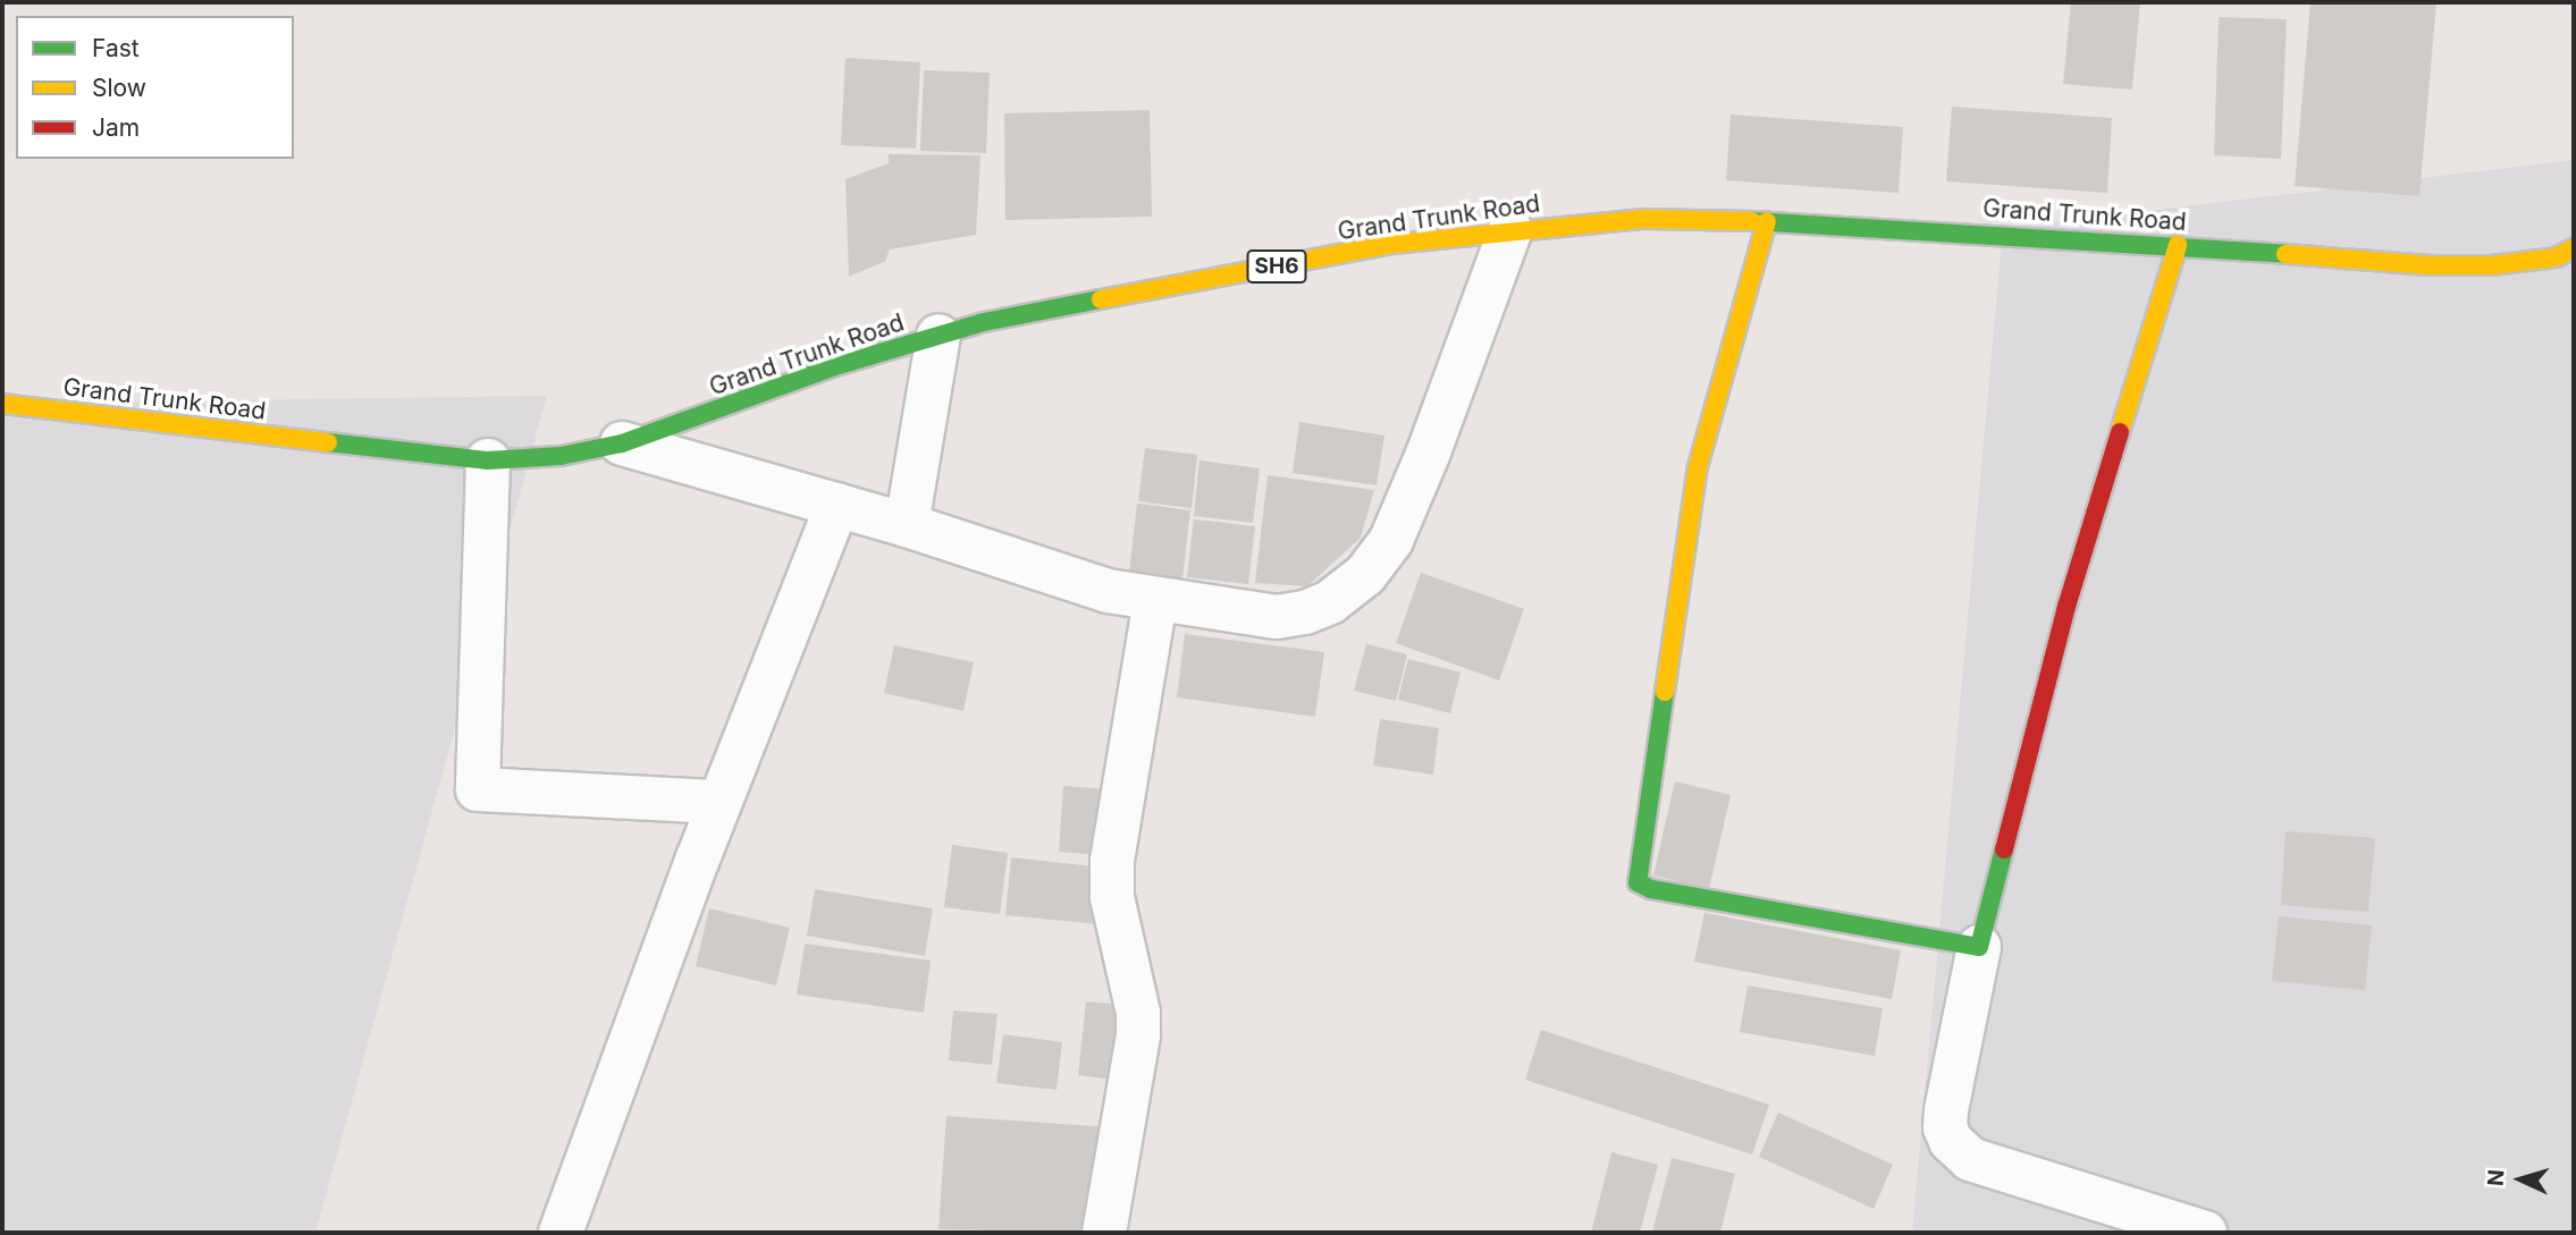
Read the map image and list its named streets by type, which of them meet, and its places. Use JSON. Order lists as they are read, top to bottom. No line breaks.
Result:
{"streets":{"main road":["Grand Trunk Road","SH6"]},"legend":["Fast","Slow","Jam"],"north":"left"}
